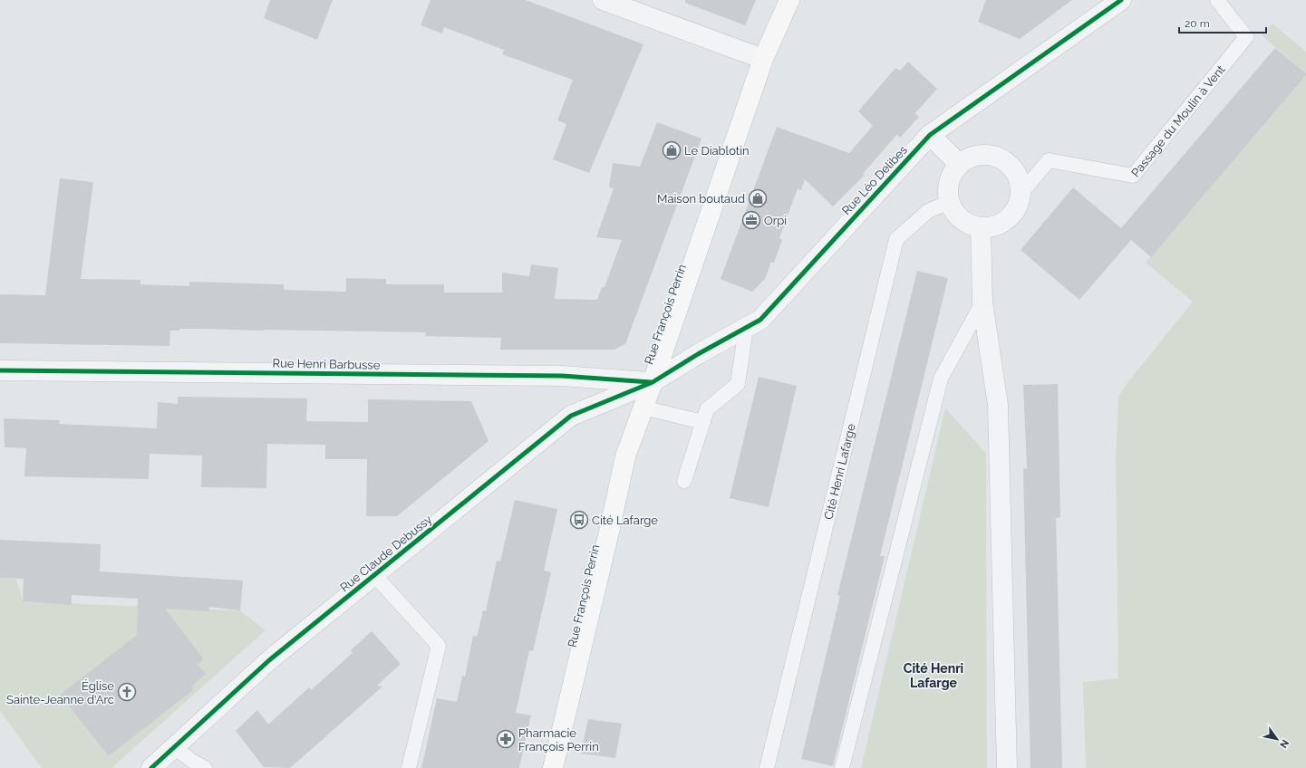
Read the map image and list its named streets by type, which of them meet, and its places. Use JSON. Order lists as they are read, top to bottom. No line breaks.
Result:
{"streets":{"main road":["Rue François Perrin"],"street":["Rue Léo Delibes","Rue Henri Barbusse","Rue Claude Debussy"],"lane":["Passage du Moulin à Vent","Cité Henri Lafarge"]},"crossings":[["Passage du Moulin à Vent","Cité Henri Lafarge"],["Rue Léo Delibes","Rue François Perrin"],["Rue Léo Delibes","Rue Henri Barbusse"],["Rue Léo Delibes","Rue Claude Debussy"],["Rue François Perrin","Rue Henri Barbusse"],["Rue François Perrin","Rue Claude Debussy"],["Rue Henri Barbusse","Rue Claude Debussy"]],"districts":["Cité Henri Lafarge"],"places":{"shop":["Le Diablotin","Maison boutaud"],"office":["Orpi"],"bus stop":["Cité Lafarge"],"church":["Église Sainte-Jeanne d'Arc"],"pharmacy":["Pharmacie François Perrin"]},"scale_bar":"20 m","north":"bottom right"}
